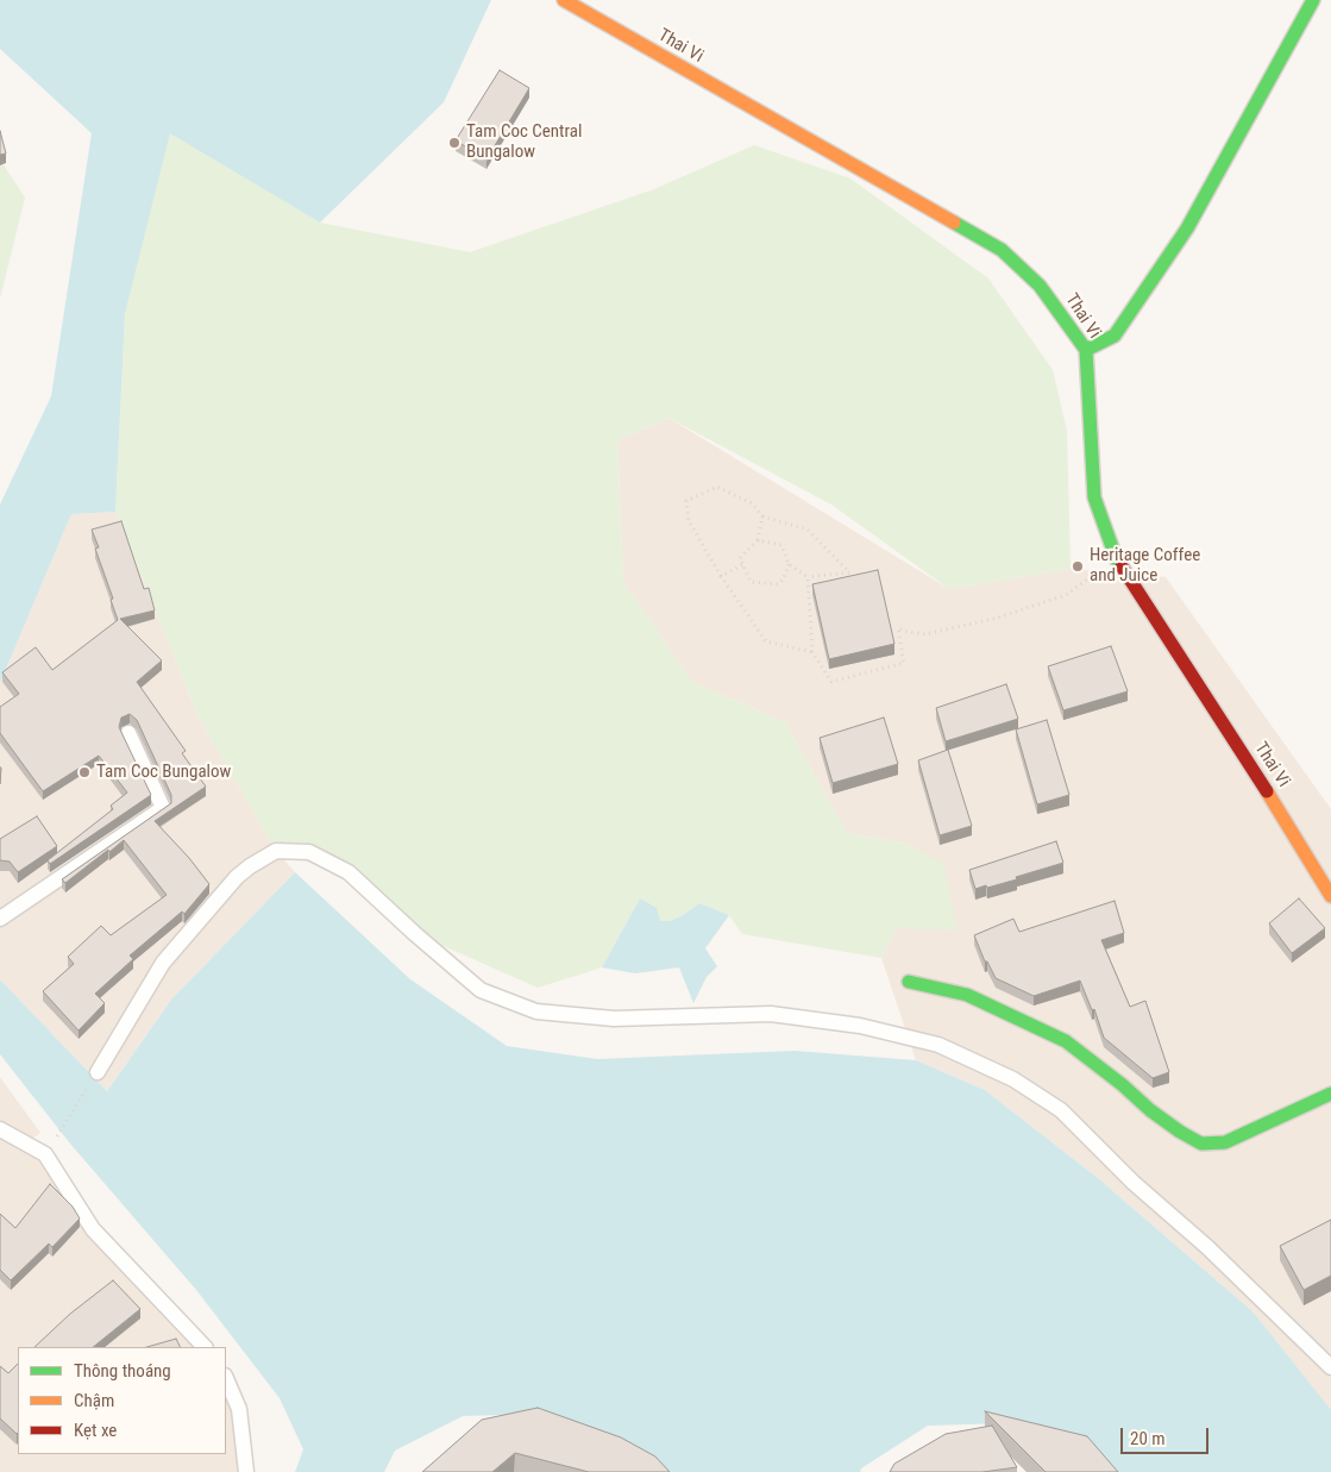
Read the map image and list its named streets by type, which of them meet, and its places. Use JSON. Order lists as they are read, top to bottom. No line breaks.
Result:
{"streets":{"street":["Thai Vi"]},"places":["Tam Coc Central Bungalow","Heritage Coffee and Juice","Tam Coc Bungalow"],"legend":["Thông thoáng","Chậm","Kẹt xe"],"scale_bar":"20 m"}
